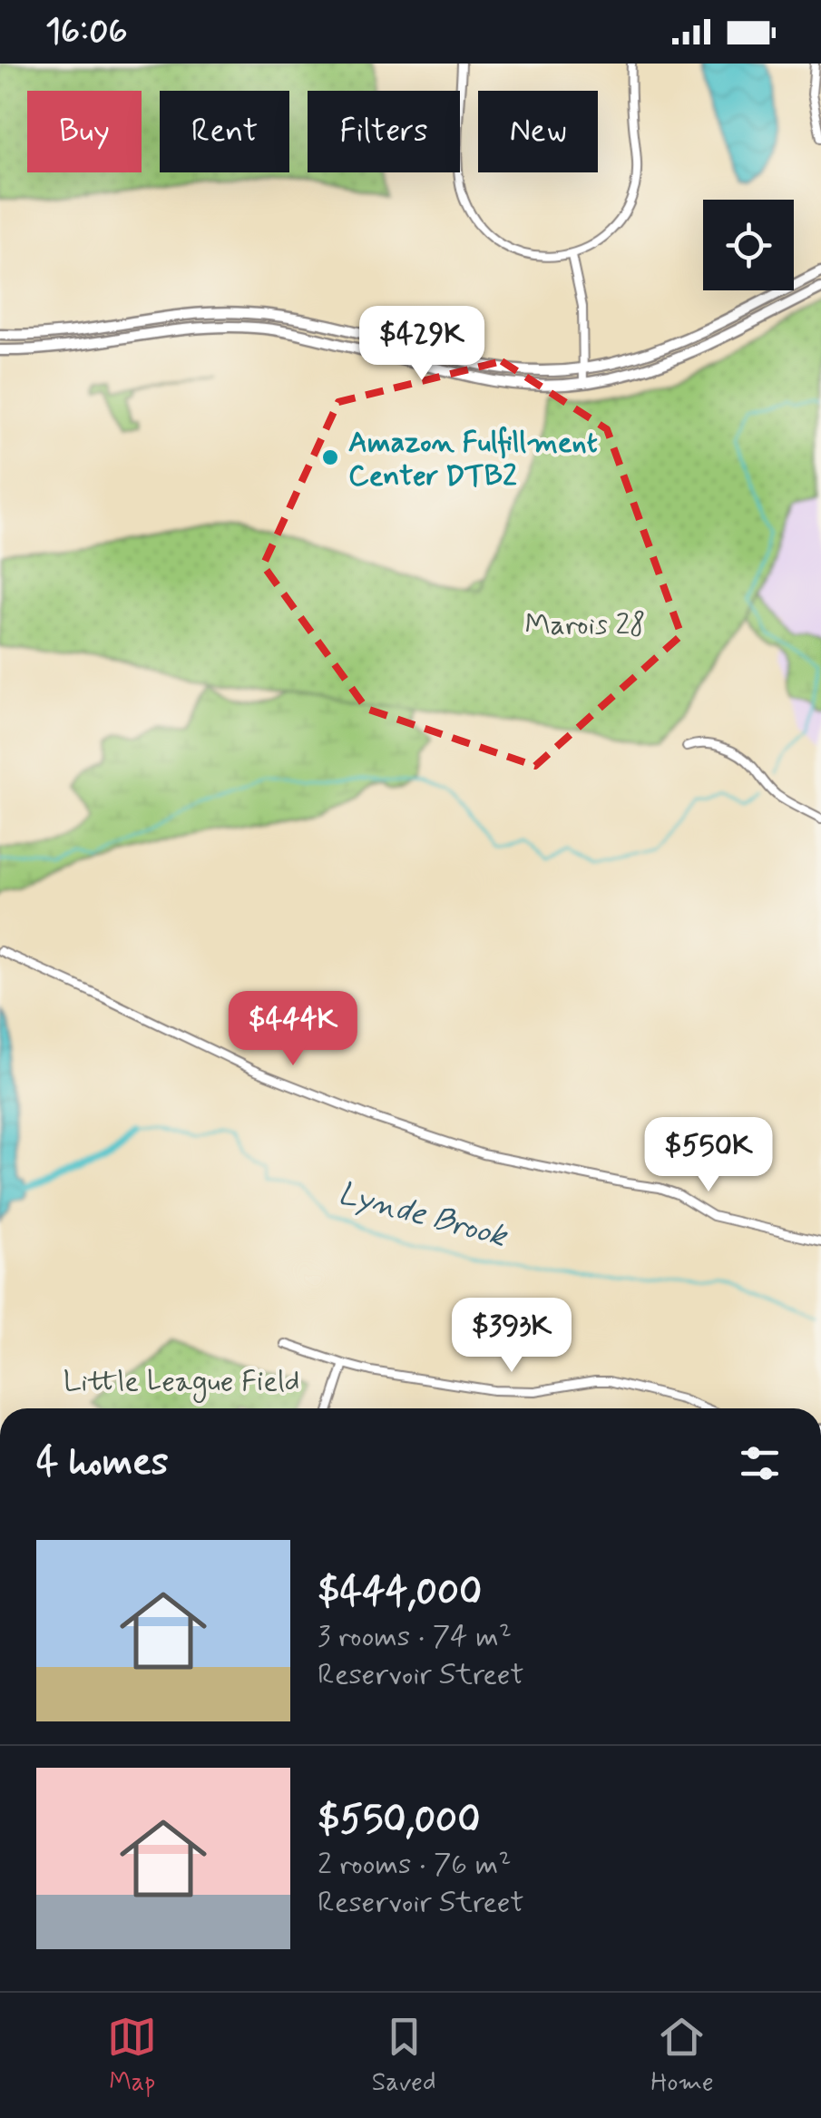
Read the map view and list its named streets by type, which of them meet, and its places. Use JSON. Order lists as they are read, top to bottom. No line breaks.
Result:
{"water":["Lynde Brook"],"parks":["Marois 28","Little League Field"],"places":["Amazon Fulfillment Center DTB2"],"page":{"status":"16:06","chip":["Buy","Rent","Filters","New"],"price":["$429K","$444K","$550K","$393K"],"heading":"4 homes","list":[{"name":"$444,000","note":"3 rooms · 74 m² · Reservoir Street"},{"name":"$550,000","note":"2 rooms · 76 m² · Reservoir Street"}],"tabs":["Map","Saved","Home"]}}
